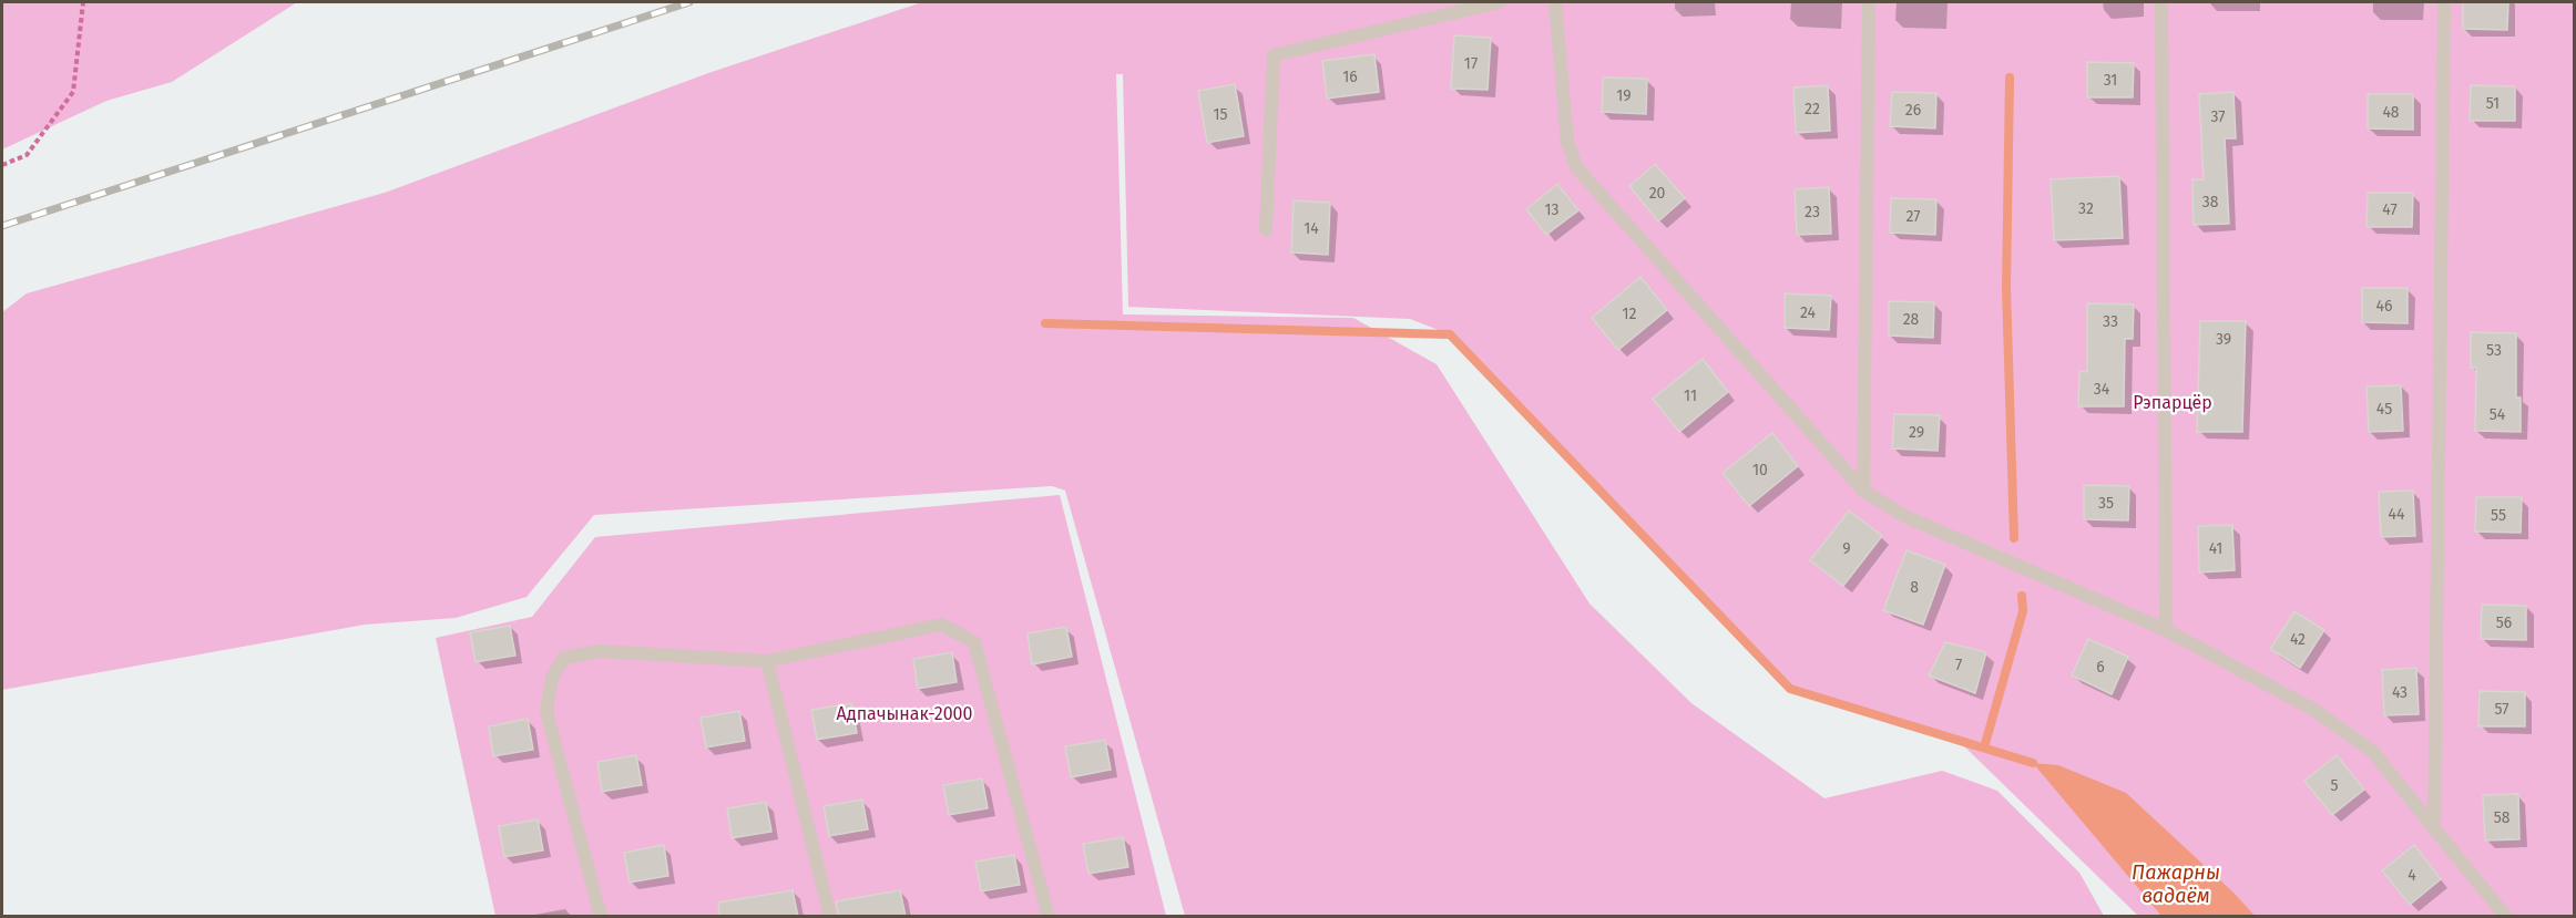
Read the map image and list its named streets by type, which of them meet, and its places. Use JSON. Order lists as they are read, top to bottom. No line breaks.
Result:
{"water":["Пажарны вадаём"],"parks":["Рэпарцёр","Адпачынак-2000"],"house_numbers":["17","16","31","19","51","22","26","48","15","37","20","38","32","13","47","23","27","14","46","24","12","28","33","39","53","34","11","45","54","29","10","35","44","55","9","41","8","56","42","7","6","43","57","5","58","4"]}
